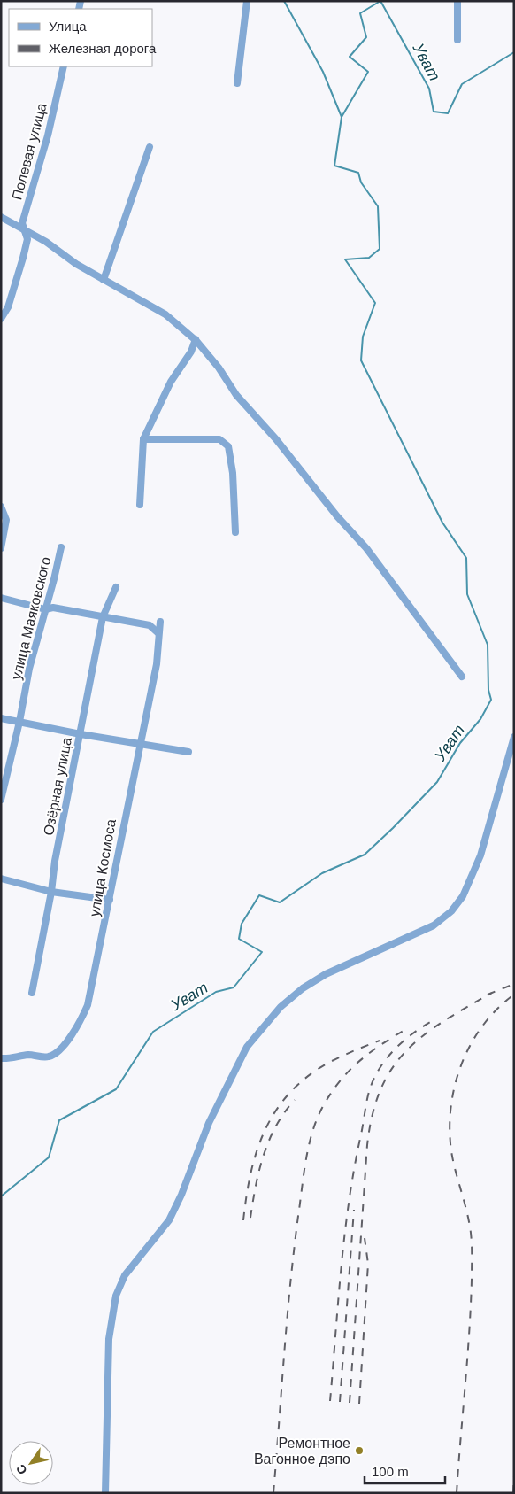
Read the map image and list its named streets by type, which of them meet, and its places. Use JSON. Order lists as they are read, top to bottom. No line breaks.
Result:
{"streets":{"street":["Полевая улица","улица Маяковского","Озёрная улица","улица Космоса"]},"water":["Уват"],"places":["Ремонтное Вагонное дэпо"],"legend":["Улица","Железная дорога"],"scale_bar":"100 m","north":"bottom left"}
